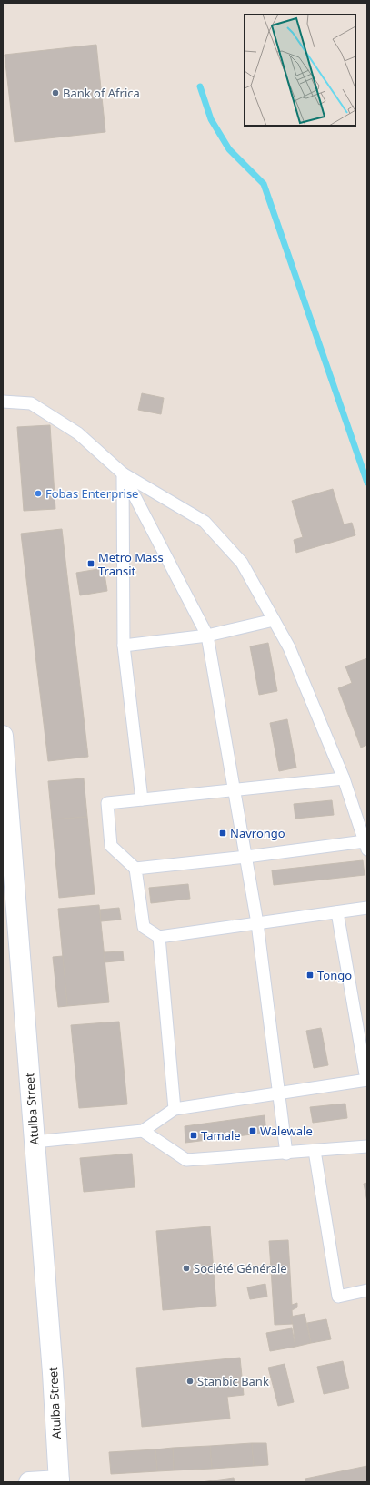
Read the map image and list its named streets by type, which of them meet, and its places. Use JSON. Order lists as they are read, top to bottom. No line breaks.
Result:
{"streets":{"street":["Atulba Street"]},"places":{"other":["Bank of Africa","Fobas Enterprise","Société Générale","Stanbic Bank"],"transit":["Metro Mass Transit","Navrongo","Tongo","Walewale","Tamale"]}}
